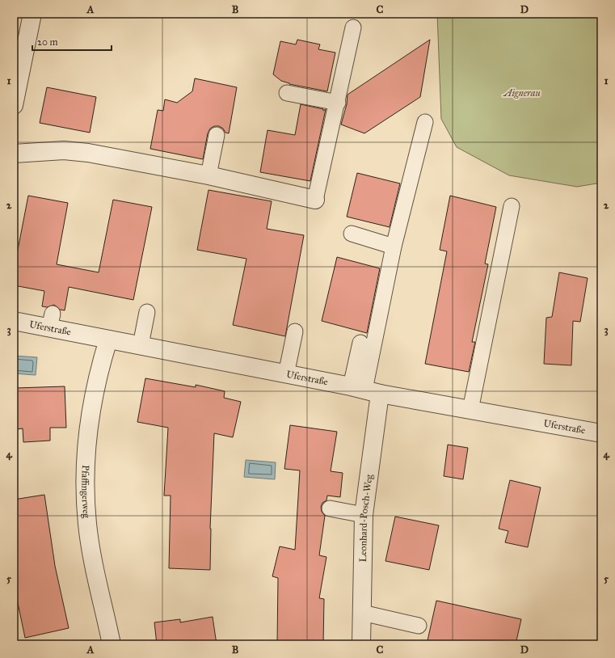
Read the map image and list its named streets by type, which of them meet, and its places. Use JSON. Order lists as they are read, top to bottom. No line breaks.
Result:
{"streets":{"street":["Uferstraße","Pfaffingerweg","Leonhard-Posch-Weg"]},"crossings":[["Uferstraße","Pfaffingerweg"],["Uferstraße","Leonhard-Posch-Weg"]],"parks":["Aignerau"],"scale_bar":"20 m","grid":{"columns":["A","B","C","D"],"rows":["1","2","3","4","5"]}}
